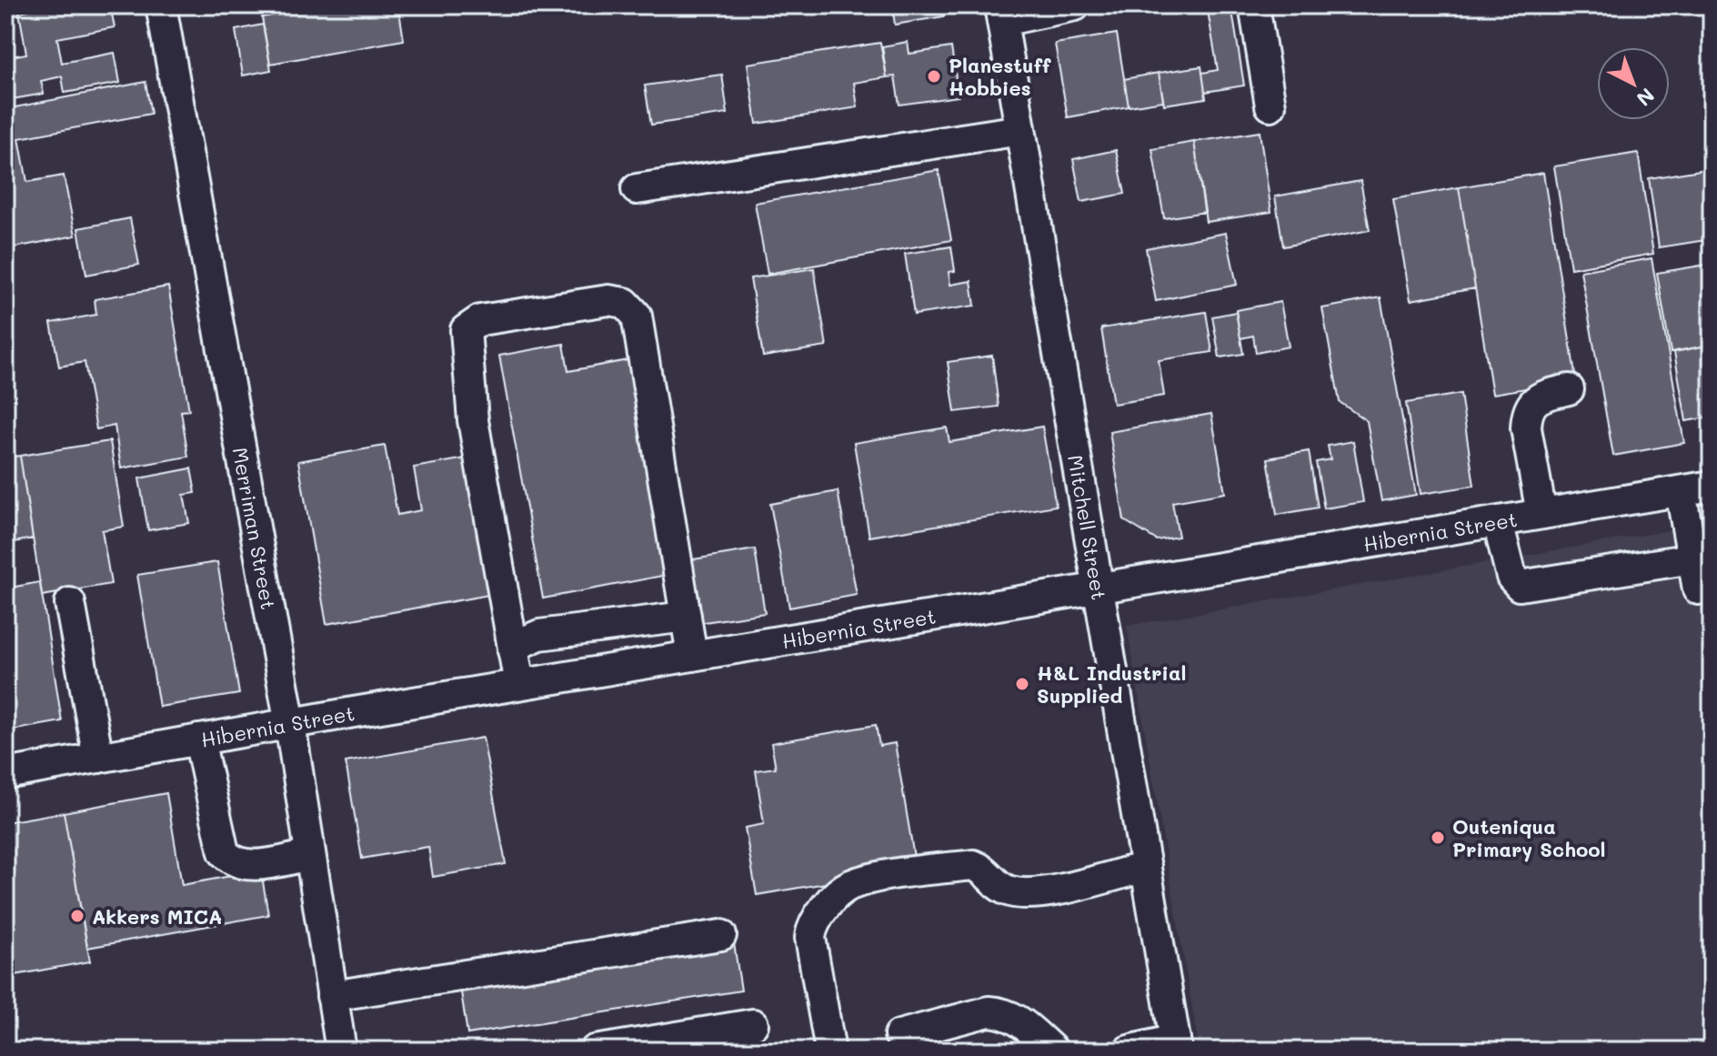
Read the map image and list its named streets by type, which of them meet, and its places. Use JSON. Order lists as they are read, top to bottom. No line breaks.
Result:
{"streets":{"street":["Merriman Street","Mitchell Street","Hibernia Street"]},"crossings":[["Merriman Street","Hibernia Street"],["Mitchell Street","Hibernia Street"]],"places":["Planestuff Hobbies","H&L Industrial Supplied","Outeniqua Primary School","Akkers MICA"],"north":"bottom right"}
